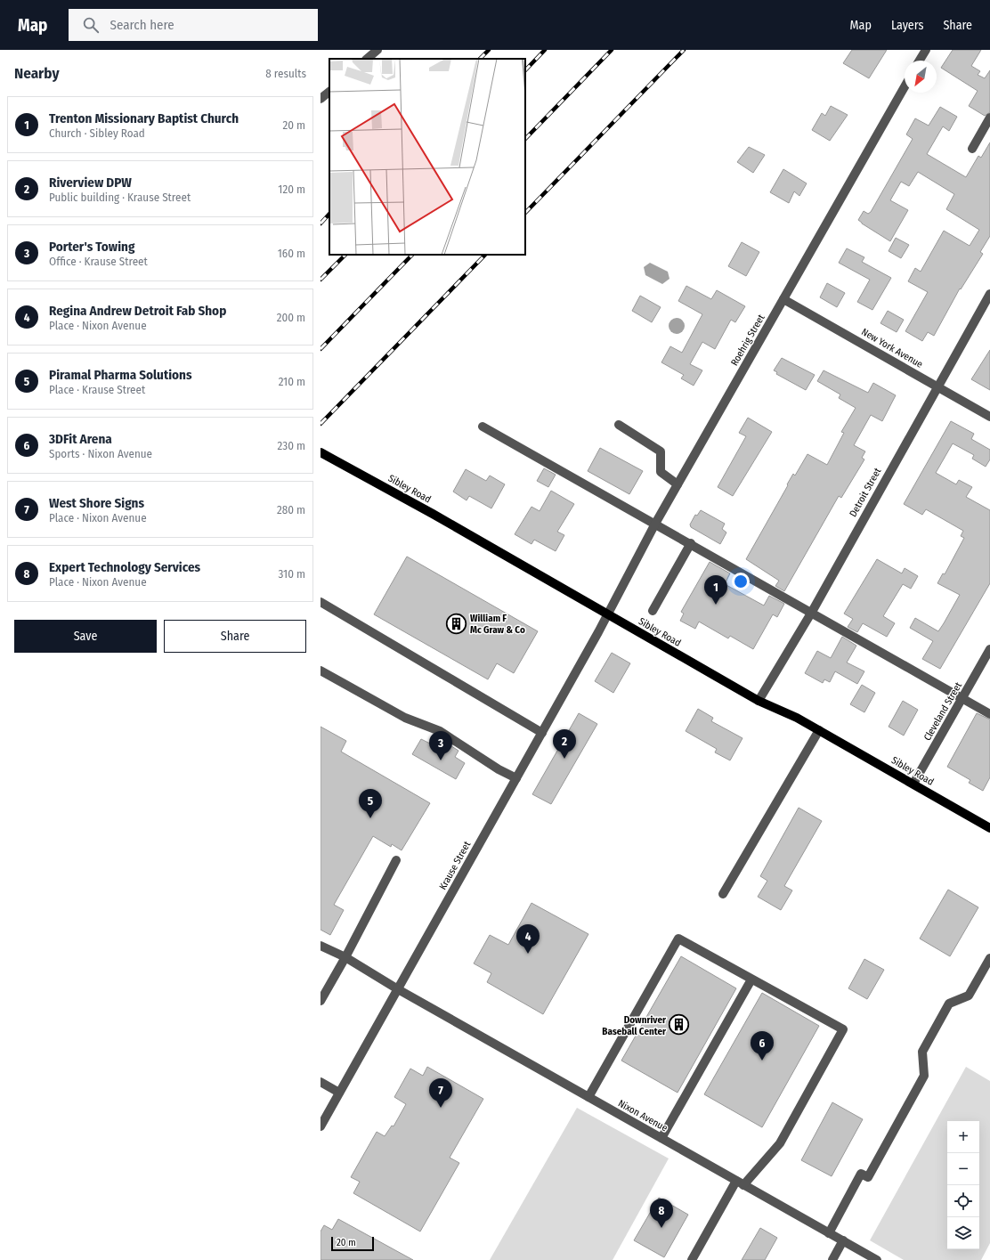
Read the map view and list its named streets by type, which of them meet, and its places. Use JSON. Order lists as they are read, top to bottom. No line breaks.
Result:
{"streets":{"main road":["Sibley Road"],"street":["Roehrig Street","New York Avenue","Detroit Street","Cleveland Street","Krause Street","Nixon Avenue"]},"crossings":[["Roehrig Street","New York Avenue"],["Roehrig Street","Sibley Road"],["Roehrig Street","Krause Street"],["New York Avenue","Detroit Street"],["Sibley Road","Detroit Street"],["Sibley Road","Cleveland Street"],["Sibley Road","Krause Street"],["Krause Street","Nixon Avenue"]],"places":{"building":["William F Mc Graw & Co","Downriver Baseball Center"]},"scale_bar":"20 m","north":"bottom left","page":{"header":"Map","search":"Search here","nav":["Map","Layers","Share"],"heading":["Nearby","8 results"],"list":[{"mark":"1","name":"Trenton Missionary Baptist Church","note":"Church · Sibley Road","value":"20 m"},{"mark":"2","name":"Riverview DPW","note":"Public building · Krause Street","value":"120 m"},{"mark":"3","name":"Porter's Towing","note":"Office · Krause Street","value":"160 m"},{"mark":"4","name":"Regina Andrew Detroit Fab Shop","note":"Place · Nixon Avenue","value":"200 m"},{"mark":"5","name":"Piramal Pharma Solutions","note":"Place · Krause Street","value":"210 m"},{"mark":"6","name":"3DFit Arena","note":"Sports · Nixon Avenue","value":"230 m"},{"mark":"7","name":"West Shore Signs","note":"Place · Nixon Avenue","value":"280 m"},{"mark":"8","name":"Expert Technology Services","note":"Place · Nixon Avenue","value":"310 m"}],"pins":["1","2","3","5","4","6","7","8"],"buttons":["Save","Share"],"map_buttons":["+","−"],"scale":"20 m"}}
